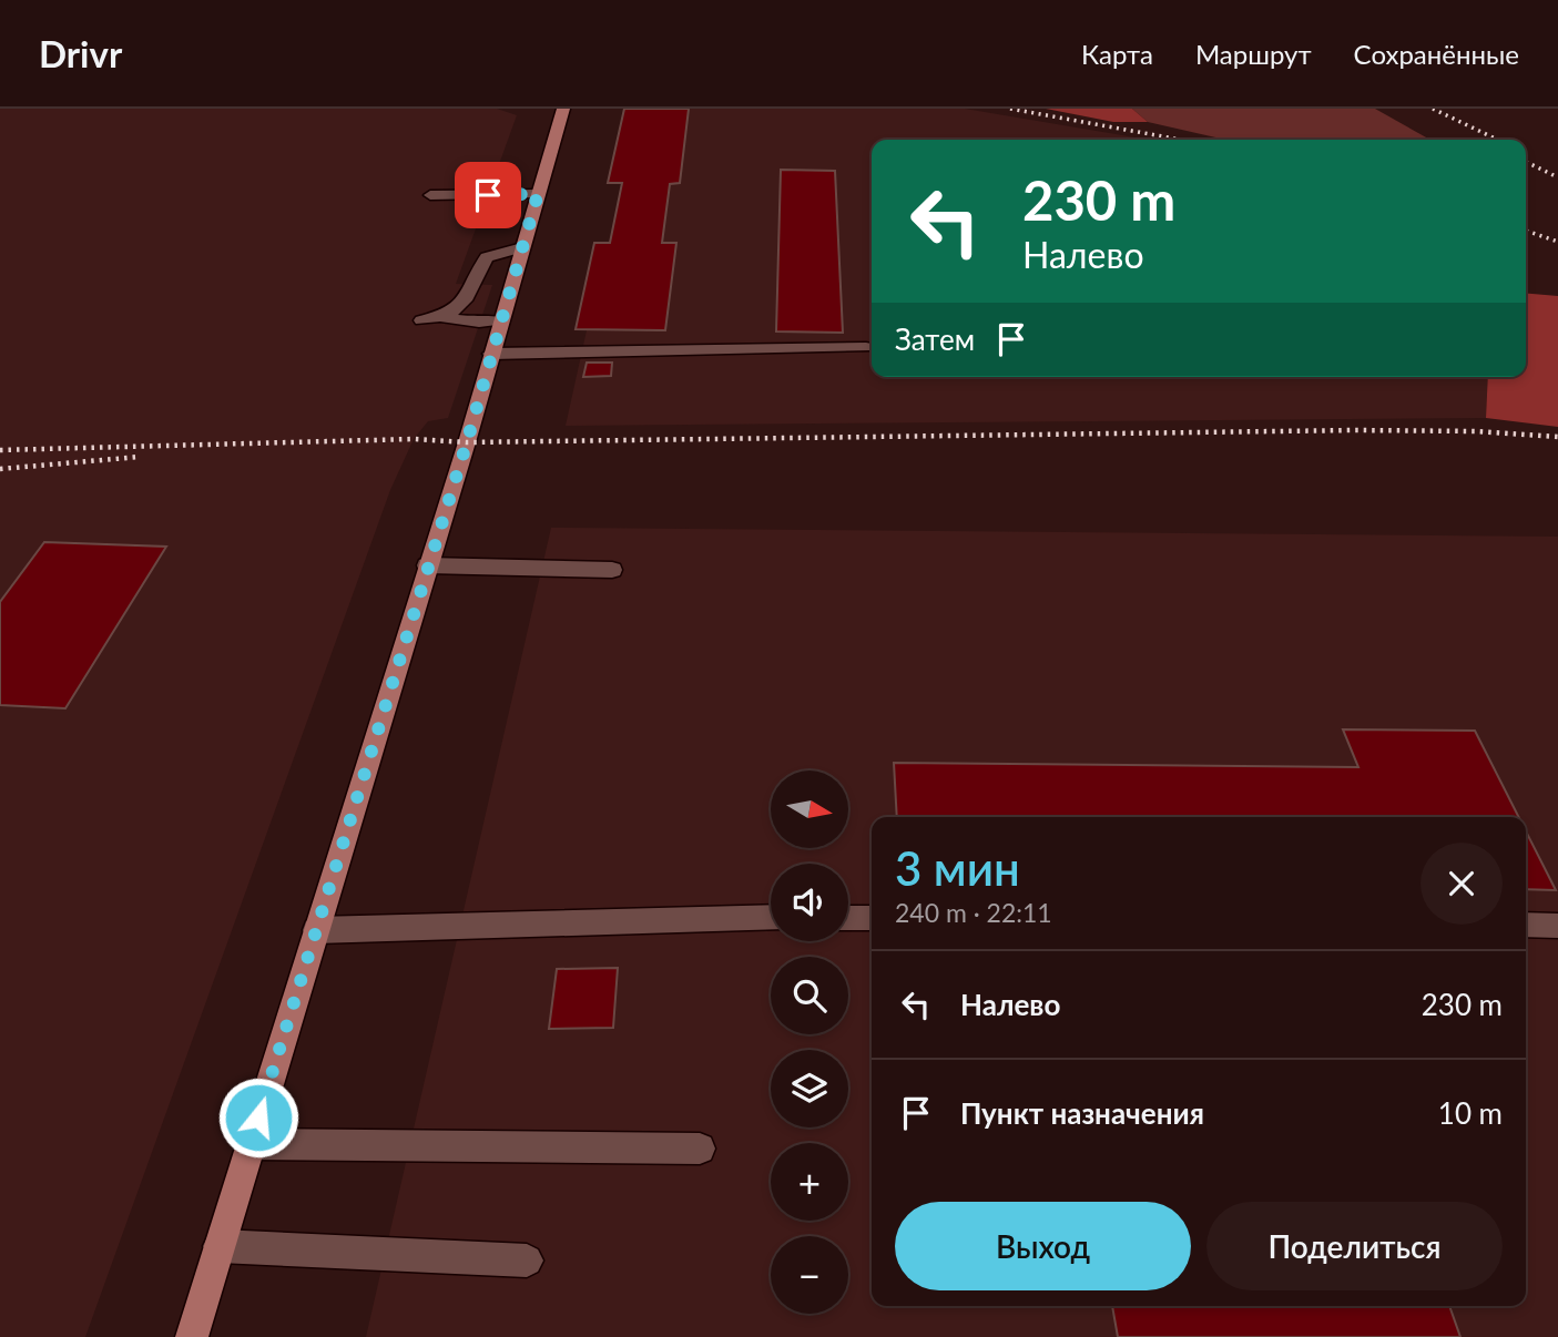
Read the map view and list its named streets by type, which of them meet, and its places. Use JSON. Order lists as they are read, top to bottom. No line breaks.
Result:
{"north":"right","page":{"header":"Drivr","nav":["Карта","Маршрут","Сохранённые"],"turn":["230 m","Налево"],"then":"Затем","map_buttons":["+","−"],"heading":["3 мин","240 m · 22:11"],"list":[{"name":"Налево","value":"230 m"},{"name":"Пункт назначения","value":"10 m"}],"buttons":["Выход","Поделиться"]}}
